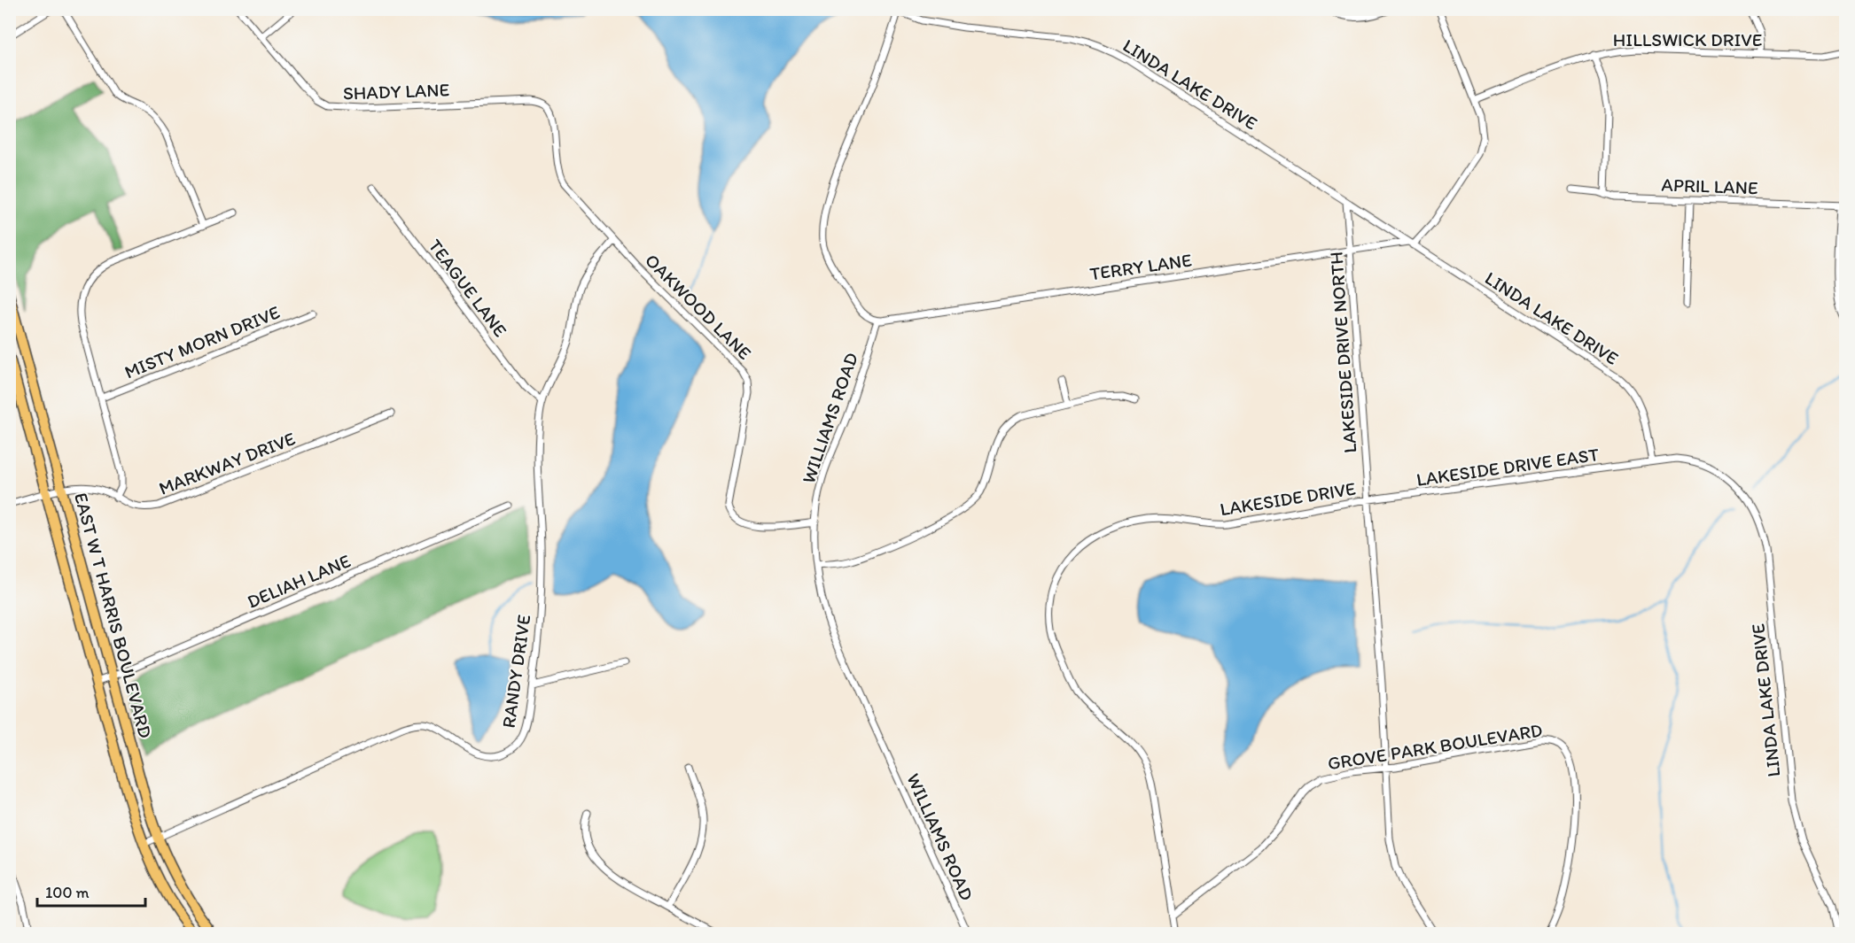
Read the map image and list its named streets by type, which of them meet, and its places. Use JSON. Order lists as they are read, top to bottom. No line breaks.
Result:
{"streets":{"main road":["EAST W T HARRIS BOULEVARD"],"street":["HILLSWICK DRIVE","LINDA LAKE DRIVE","SHADY LANE","APRIL LANE","TERRY LANE","TEAGUE LANE","OAKWOOD LANE","MISTY MORN DRIVE","LAKESIDE DRIVE NORTH","WILLIAMS ROAD","MARKWAY DRIVE","LAKESIDE DRIVE EAST","LAKESIDE DRIVE","DELIAH LANE","RANDY DRIVE","GROVE PARK BOULEVARD"]},"crossings":[["LINDA LAKE DRIVE","TERRY LANE"],["LINDA LAKE DRIVE","LAKESIDE DRIVE NORTH"],["LINDA LAKE DRIVE","LAKESIDE DRIVE EAST"],["SHADY LANE","OAKWOOD LANE"],["TERRY LANE","LAKESIDE DRIVE NORTH"],["TERRY LANE","WILLIAMS ROAD"],["TEAGUE LANE","RANDY DRIVE"],["OAKWOOD LANE","WILLIAMS ROAD"],["OAKWOOD LANE","RANDY DRIVE"],["LAKESIDE DRIVE NORTH","LAKESIDE DRIVE EAST"],["LAKESIDE DRIVE NORTH","LAKESIDE DRIVE"],["MARKWAY DRIVE","EAST W T HARRIS BOULEVARD"],["LAKESIDE DRIVE EAST","LAKESIDE DRIVE"],["LAKESIDE DRIVE","GROVE PARK BOULEVARD"],["DELIAH LANE","EAST W T HARRIS BOULEVARD"],["EAST W T HARRIS BOULEVARD","RANDY DRIVE"]],"scale_bar":"100 m"}
